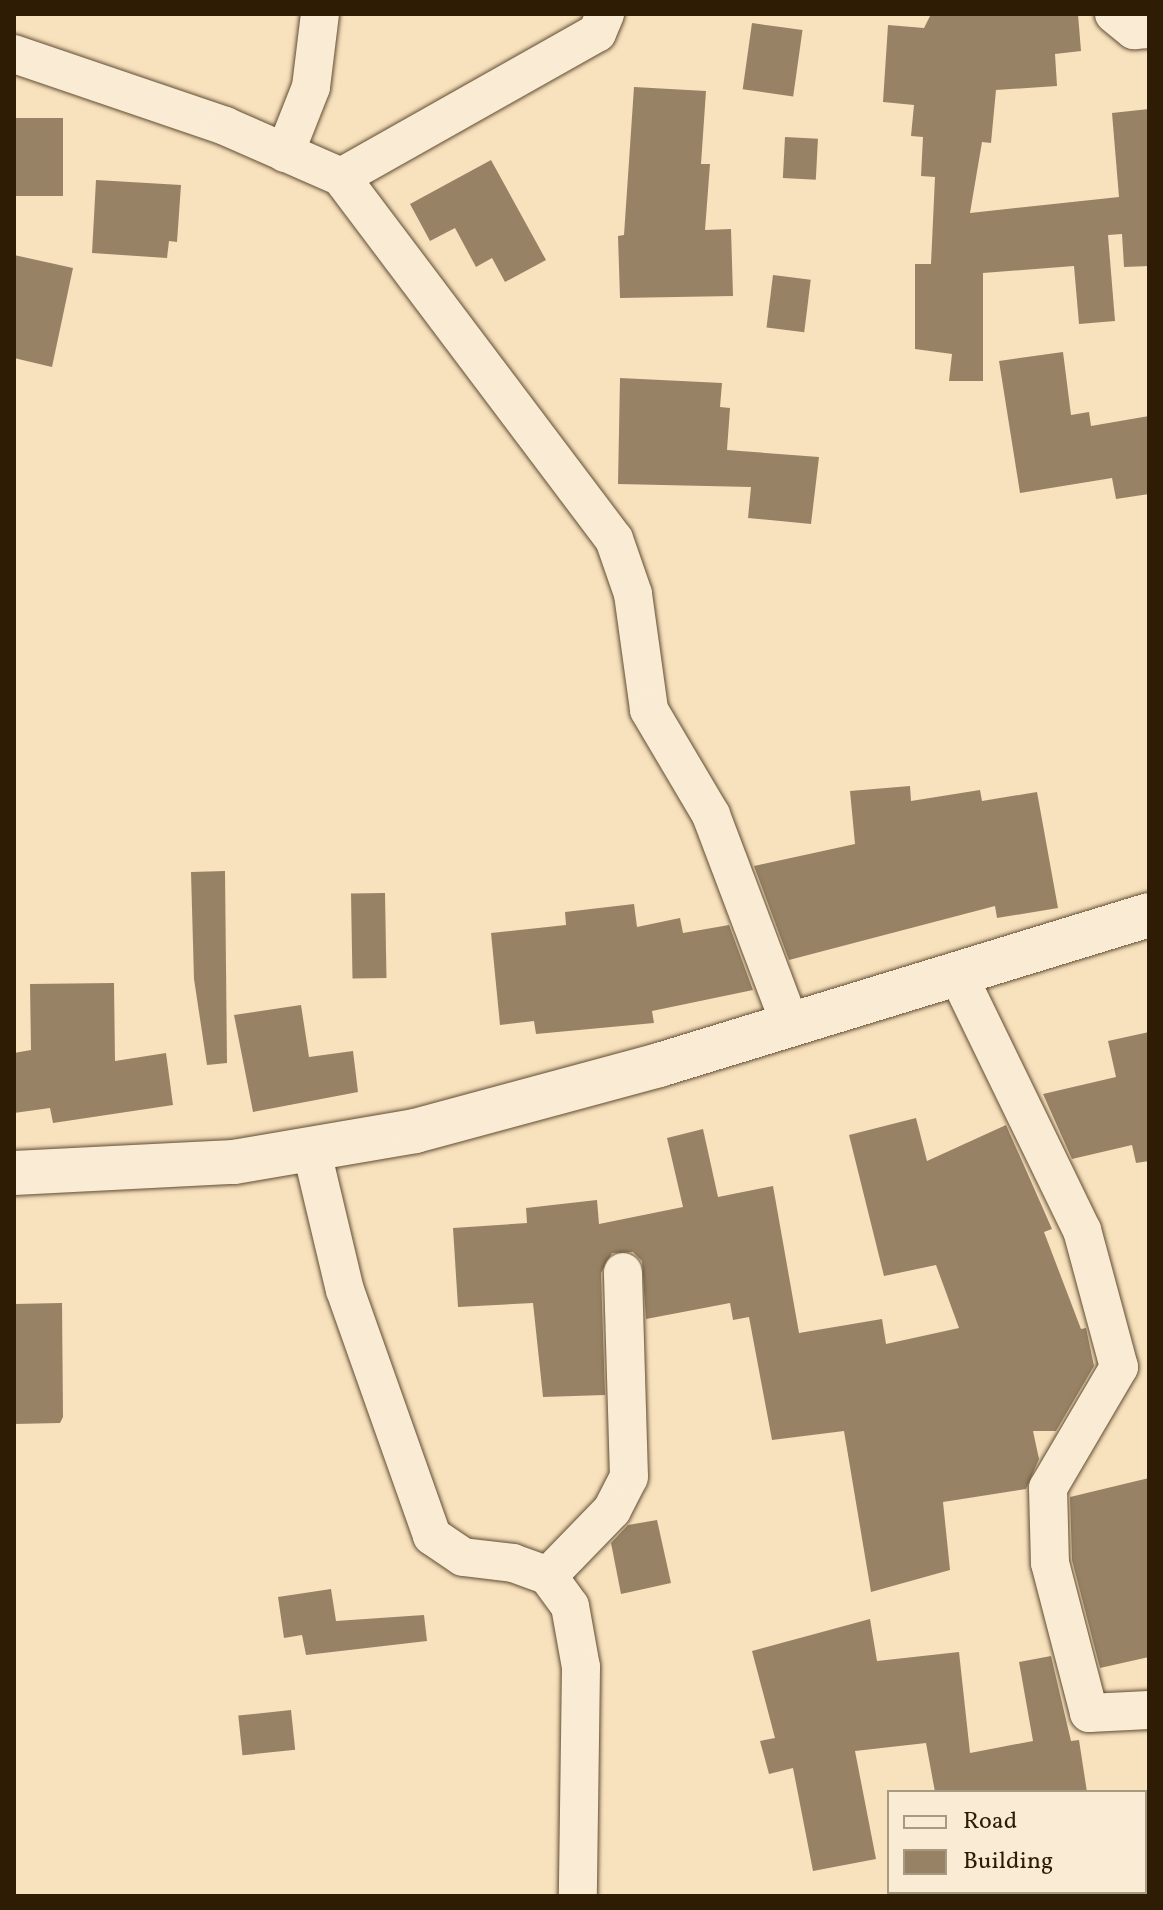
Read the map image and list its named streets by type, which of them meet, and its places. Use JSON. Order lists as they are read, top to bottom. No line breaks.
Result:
{"legend":["Road","Building"]}
